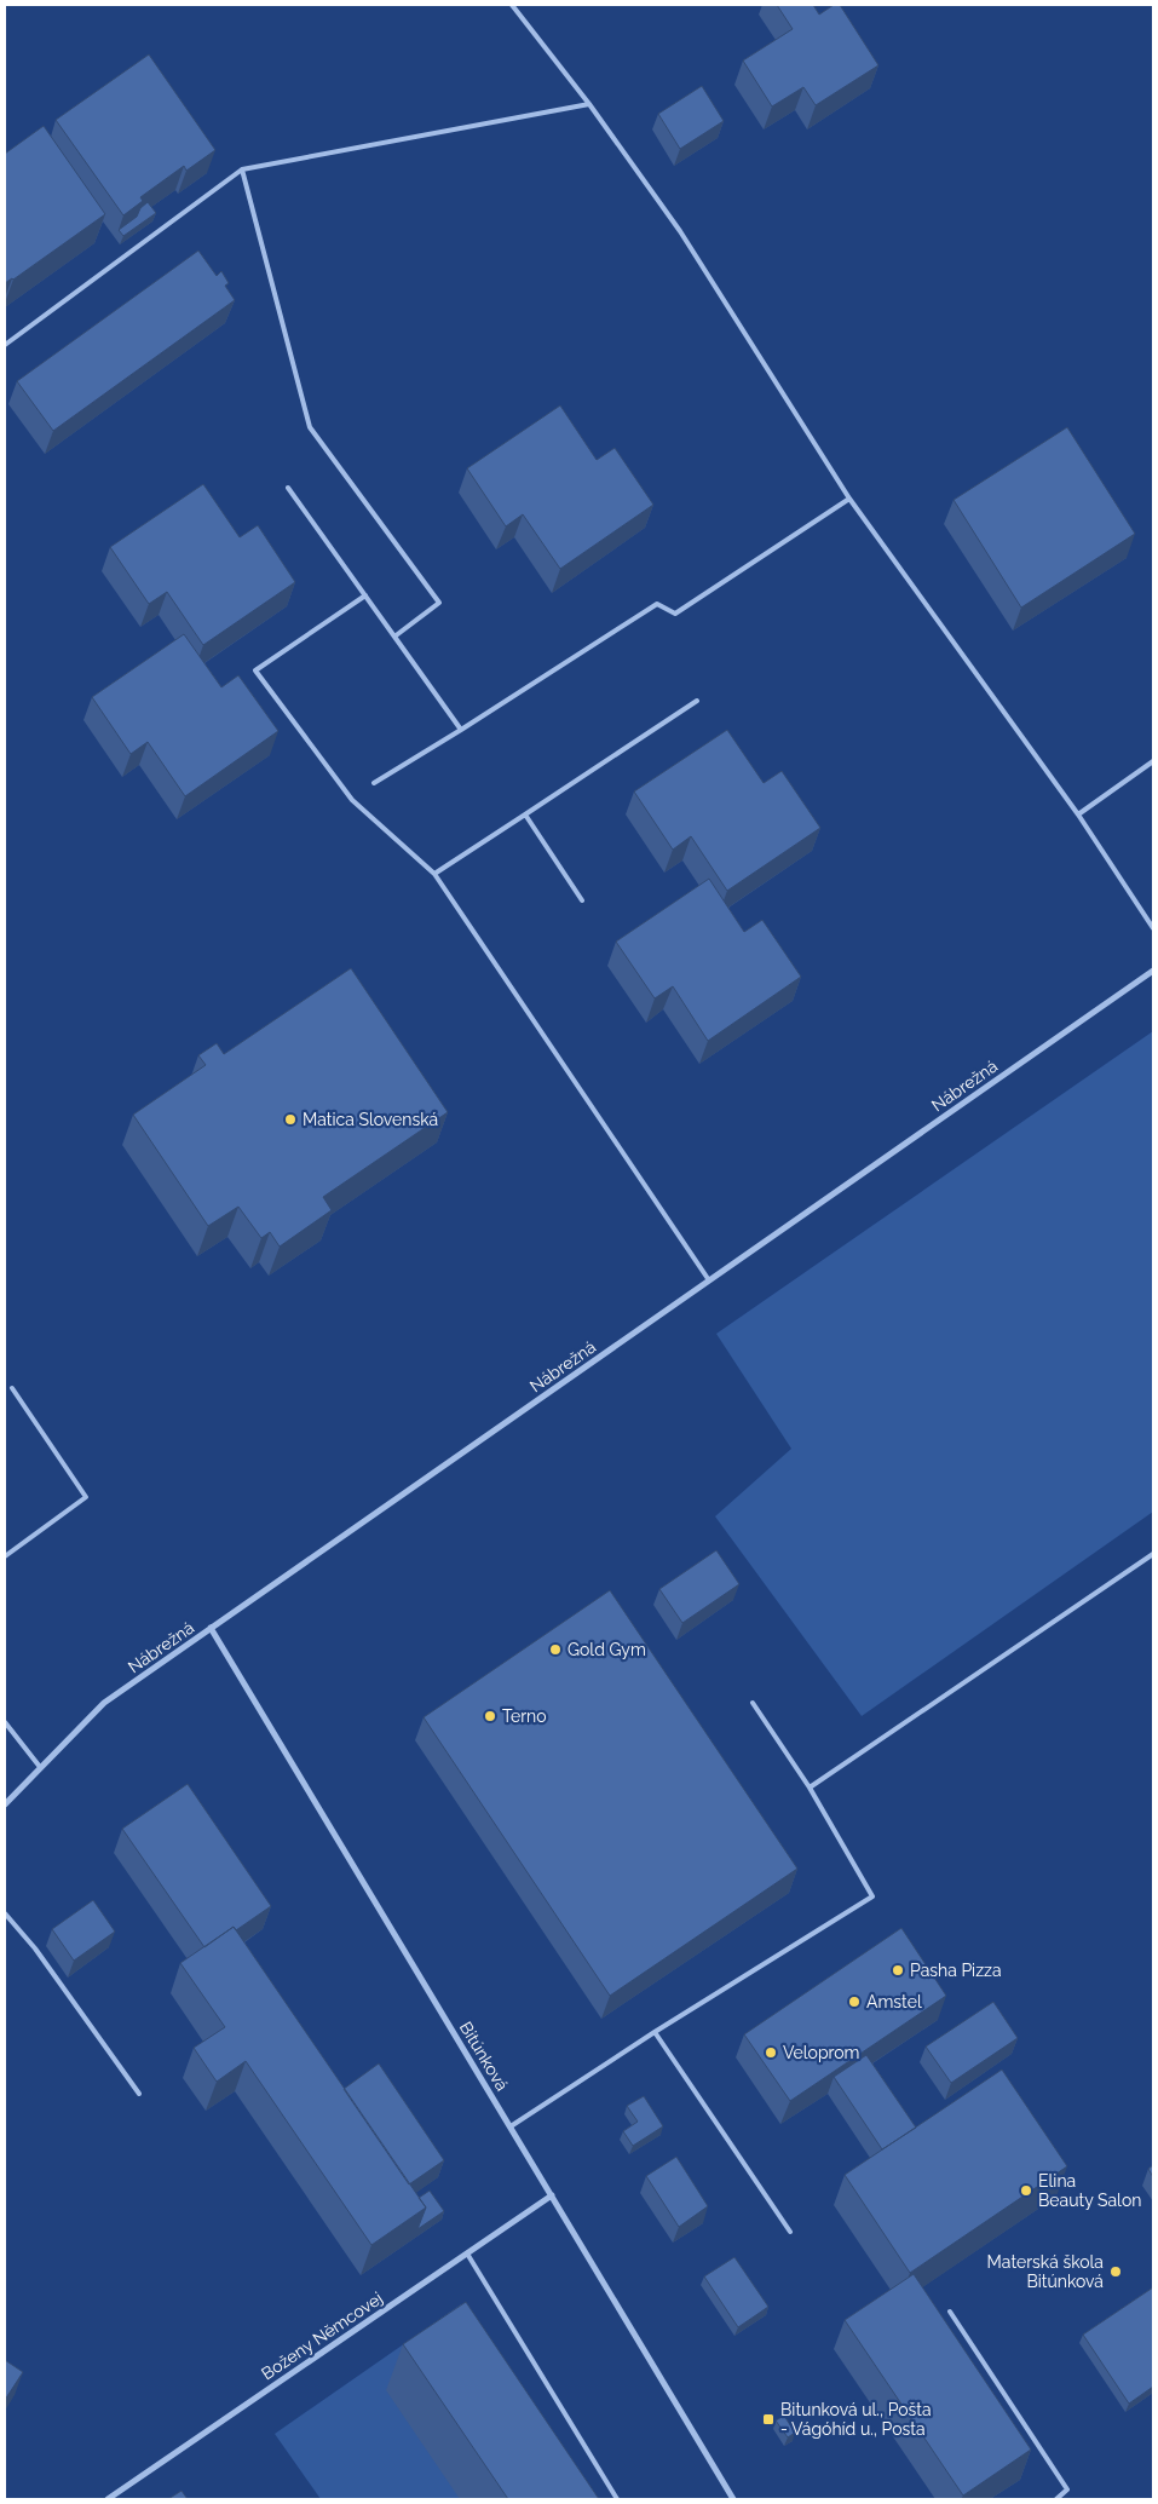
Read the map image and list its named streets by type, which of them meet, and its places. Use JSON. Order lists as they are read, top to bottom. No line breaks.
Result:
{"streets":{"street":["Nábrežná","Bitúnková","Boženy Němcovej"]},"crossings":[["Nábrežná","Bitúnková"],["Bitúnková","Boženy Němcovej"]],"places":{"other":["Matica Slovenská","Gold Gym","Terno","Pasha Pizza","Amstel","Veloprom","Elina Beauty Salon","Materská škola Bitúnková"],"transit":["Bitunková ul., Pošta - Vágóhíd u., Posta"]}}
